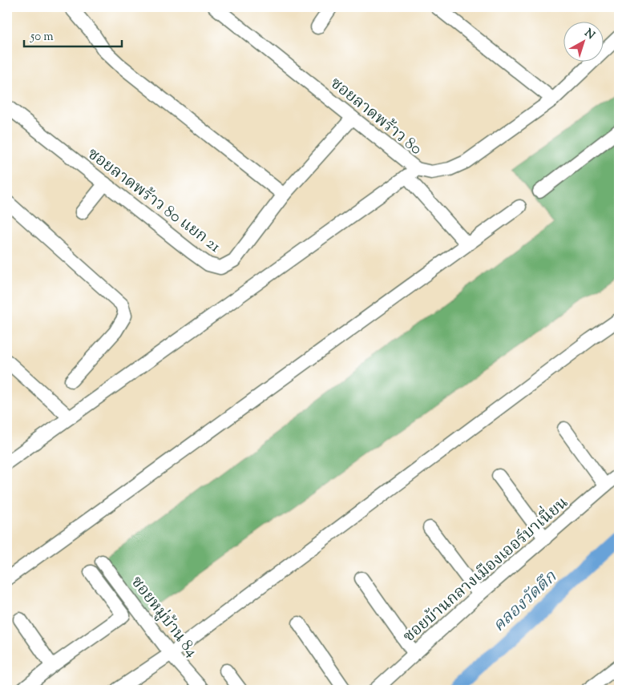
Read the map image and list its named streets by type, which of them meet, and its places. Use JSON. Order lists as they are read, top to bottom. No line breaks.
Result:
{"streets":{"street":["ซอยลาดพร้าว 80","ซอยลาดพร้าว 80 แยก 21","ซอยบ้านกลางเมืองเออร์บาเนี่ยน","ซอยหมู่บ้าน 84"]},"crossings":[["ซอยลาดพร้าว 80","ซอยลาดพร้าว 80 แยก 21"]],"water":["คลองวัดตึก"],"scale_bar":"50 m","north":"top right"}
